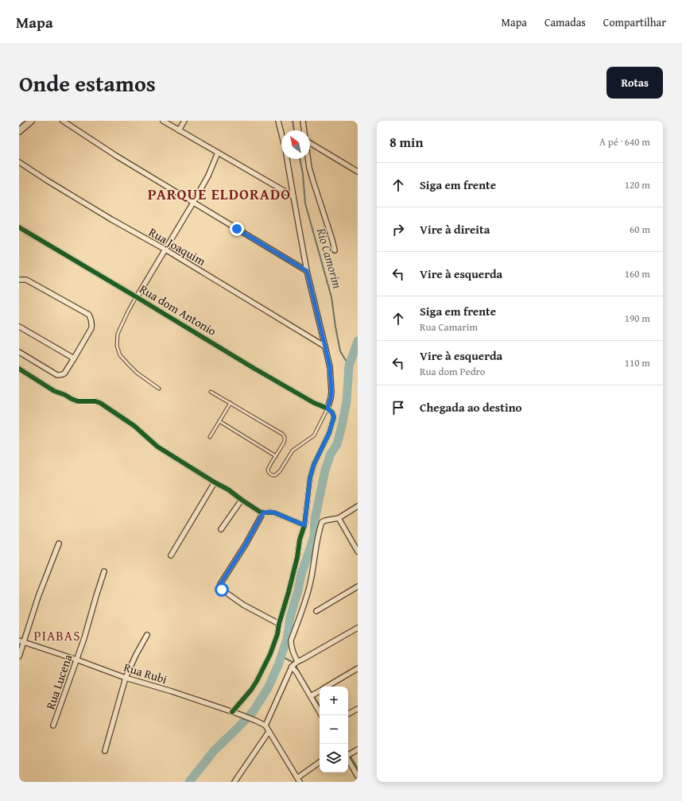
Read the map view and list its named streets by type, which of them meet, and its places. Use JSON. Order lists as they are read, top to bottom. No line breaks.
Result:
{"streets":{"street":["Rua Joaquim","Rua dom Antonio","Rua Rubi","Rua Lucena"]},"crossings":[["Rua Rubi","Rua Lucena"]],"districts":["PARQUE ELDORADO","PIABAS"],"water":["Rio Camorim"],"north":"top left","page":{"header":"Mapa","nav":["Mapa","Camadas","Compartilhar"],"title":"Onde estamos","buttons":"Rotas","heading":["8 min","A pé · 640 m"],"list":[["Siga em frente","120 m"],["Vire à direita","60 m"],["Vire à esquerda","160 m"],["Siga em frente","Rua Camarim","190 m"],["Vire à esquerda","Rua dom Pedro","110 m"],"Chegada ao destino"],"map_buttons":["+","−"]}}
